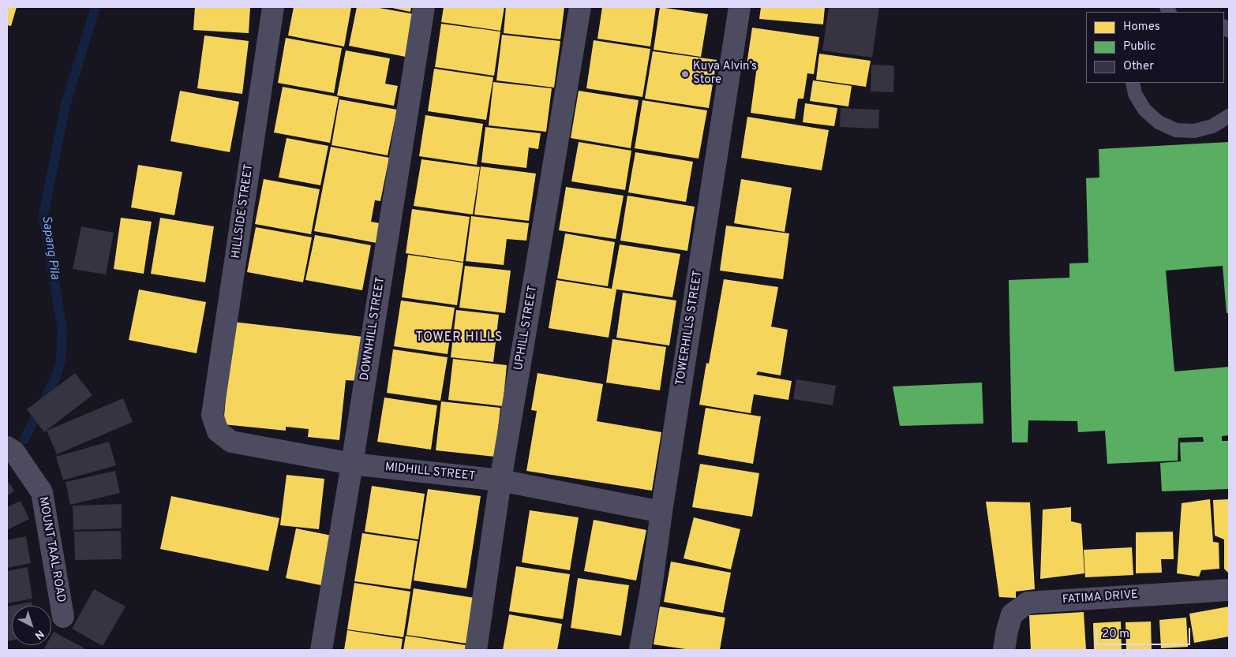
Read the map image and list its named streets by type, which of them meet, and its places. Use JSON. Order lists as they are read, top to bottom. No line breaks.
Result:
{"streets":{"street":["HILLSIDE STREET","UPHILL STREET","TOWERHILLS STREET","DOWNHILL STREET","MIDHILL STREET","MOUNT TAAL ROAD","FATIMA DRIVE"]},"crossings":[["HILLSIDE STREET","MIDHILL STREET"],["UPHILL STREET","MIDHILL STREET"],["TOWERHILLS STREET","MIDHILL STREET"],["DOWNHILL STREET","MIDHILL STREET"]],"districts":["TOWER HILLS"],"water":["Sapang Pila"],"places":["Kuya Alvin’s Store"],"legend":["Homes","Public","Other"],"scale_bar":"20 m","north":"bottom right"}
